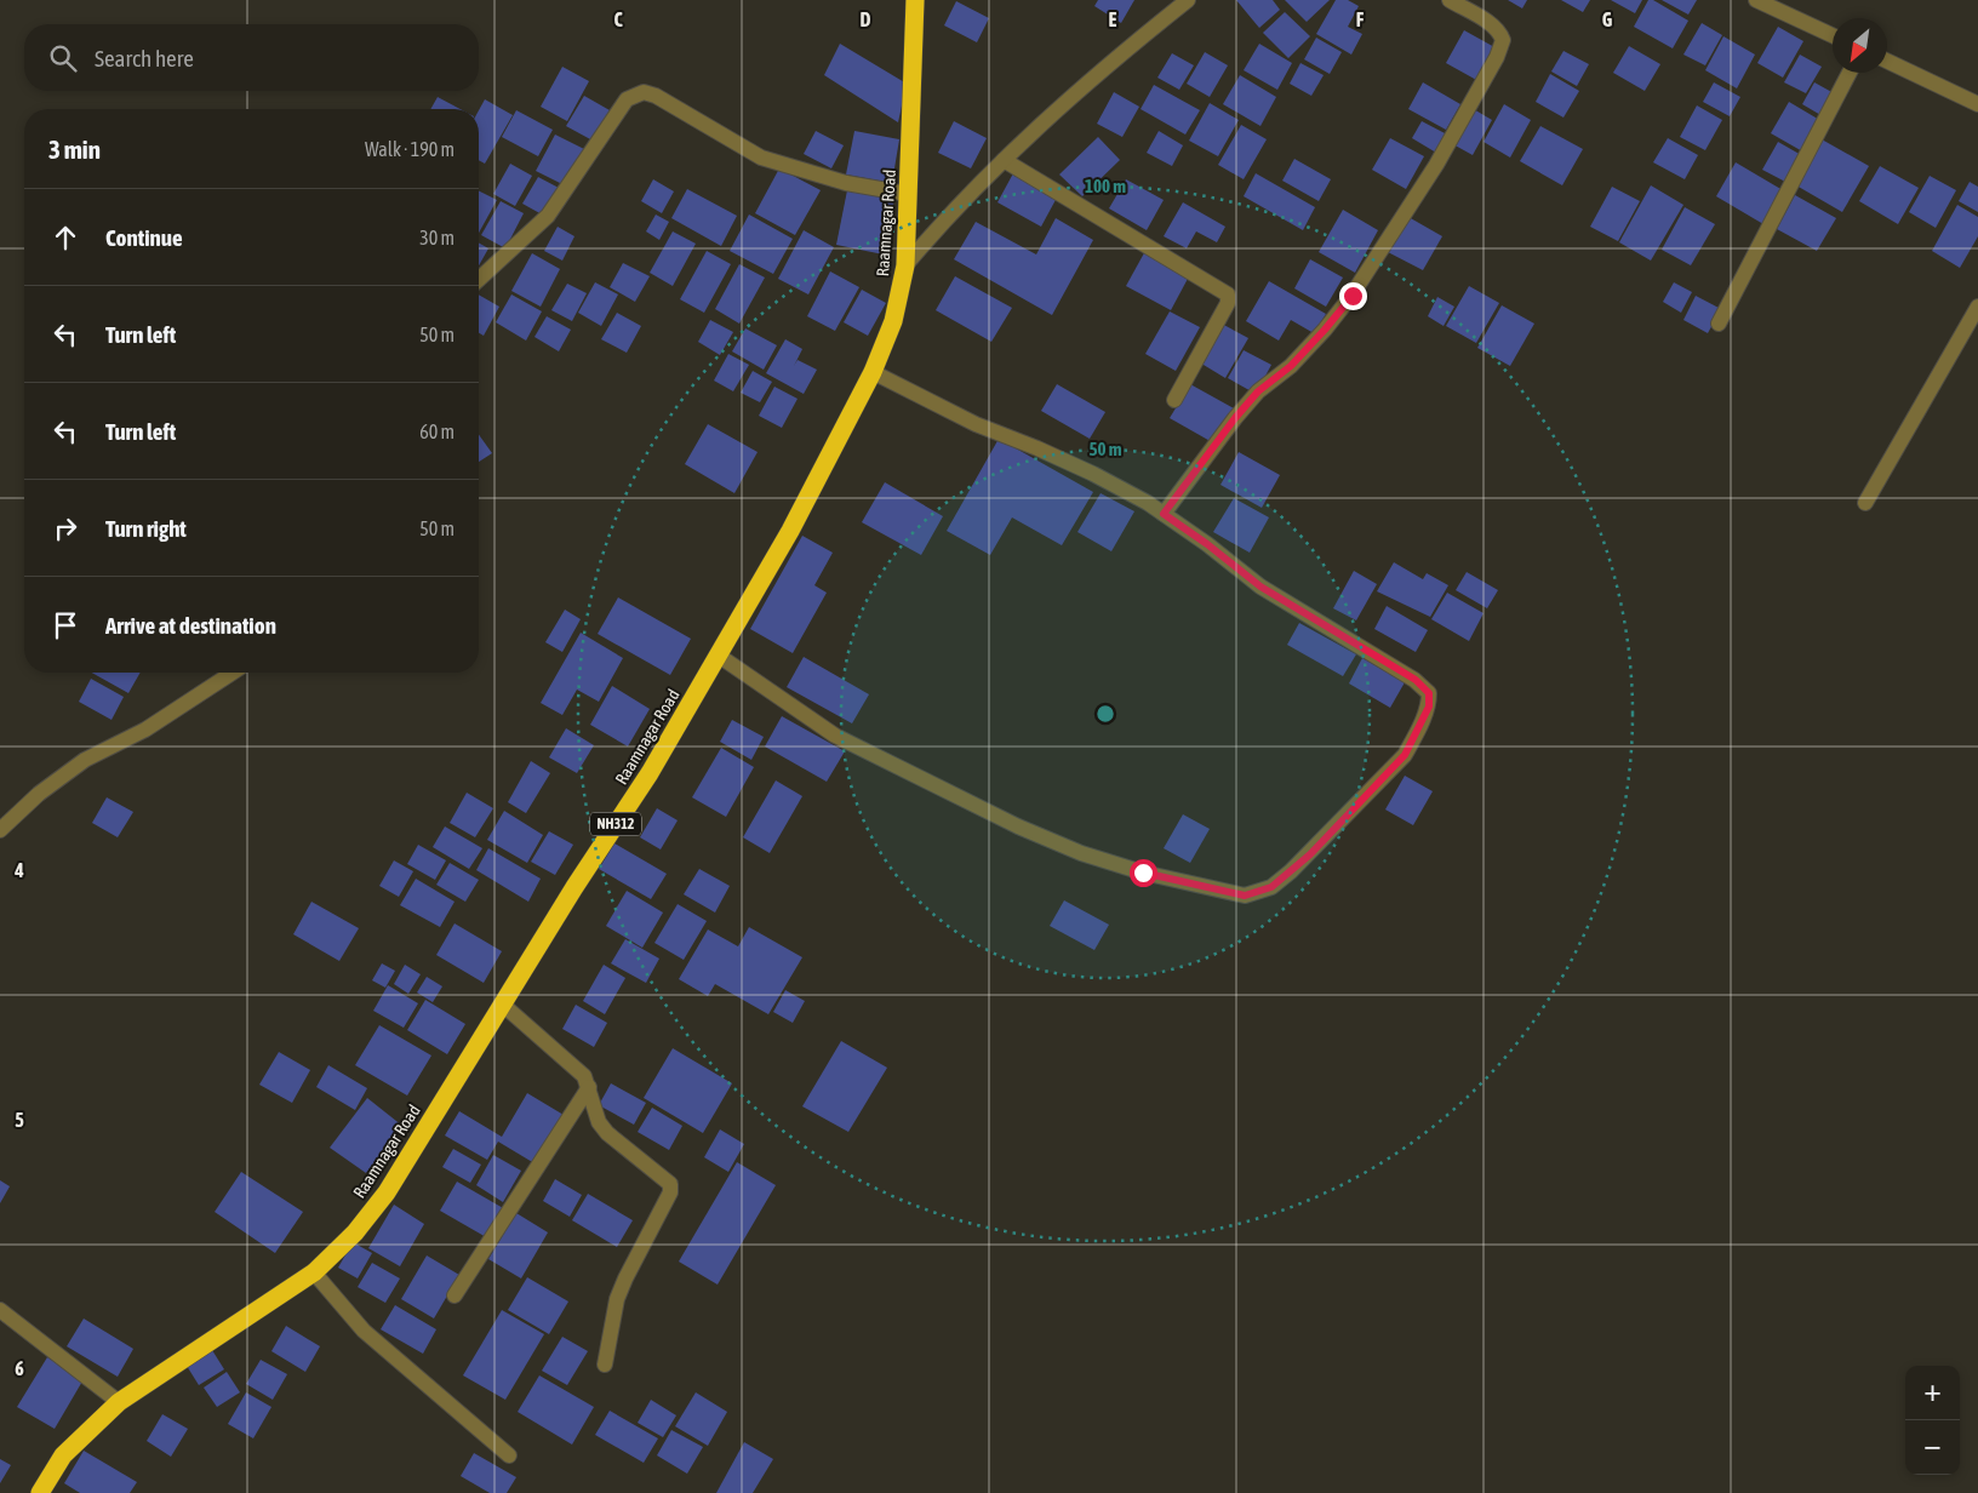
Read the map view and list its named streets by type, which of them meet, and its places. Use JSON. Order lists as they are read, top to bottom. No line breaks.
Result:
{"streets":{"highway":["Raamnagar Road","NH312"]},"north":"bottom left","page":{"search":"Search here","heading":["3 min","Walk · 190 m"],"list":[["Continue","30 m"],["Turn left","50 m"],["Turn left","60 m"],["Turn right","50 m"],"Arrive at destination"],"map_buttons":["+","−"]},"grid":{"columns":["C","D","E","F","G"],"rows":["4","5","6"]},"rings":["100 m","50 m"]}
